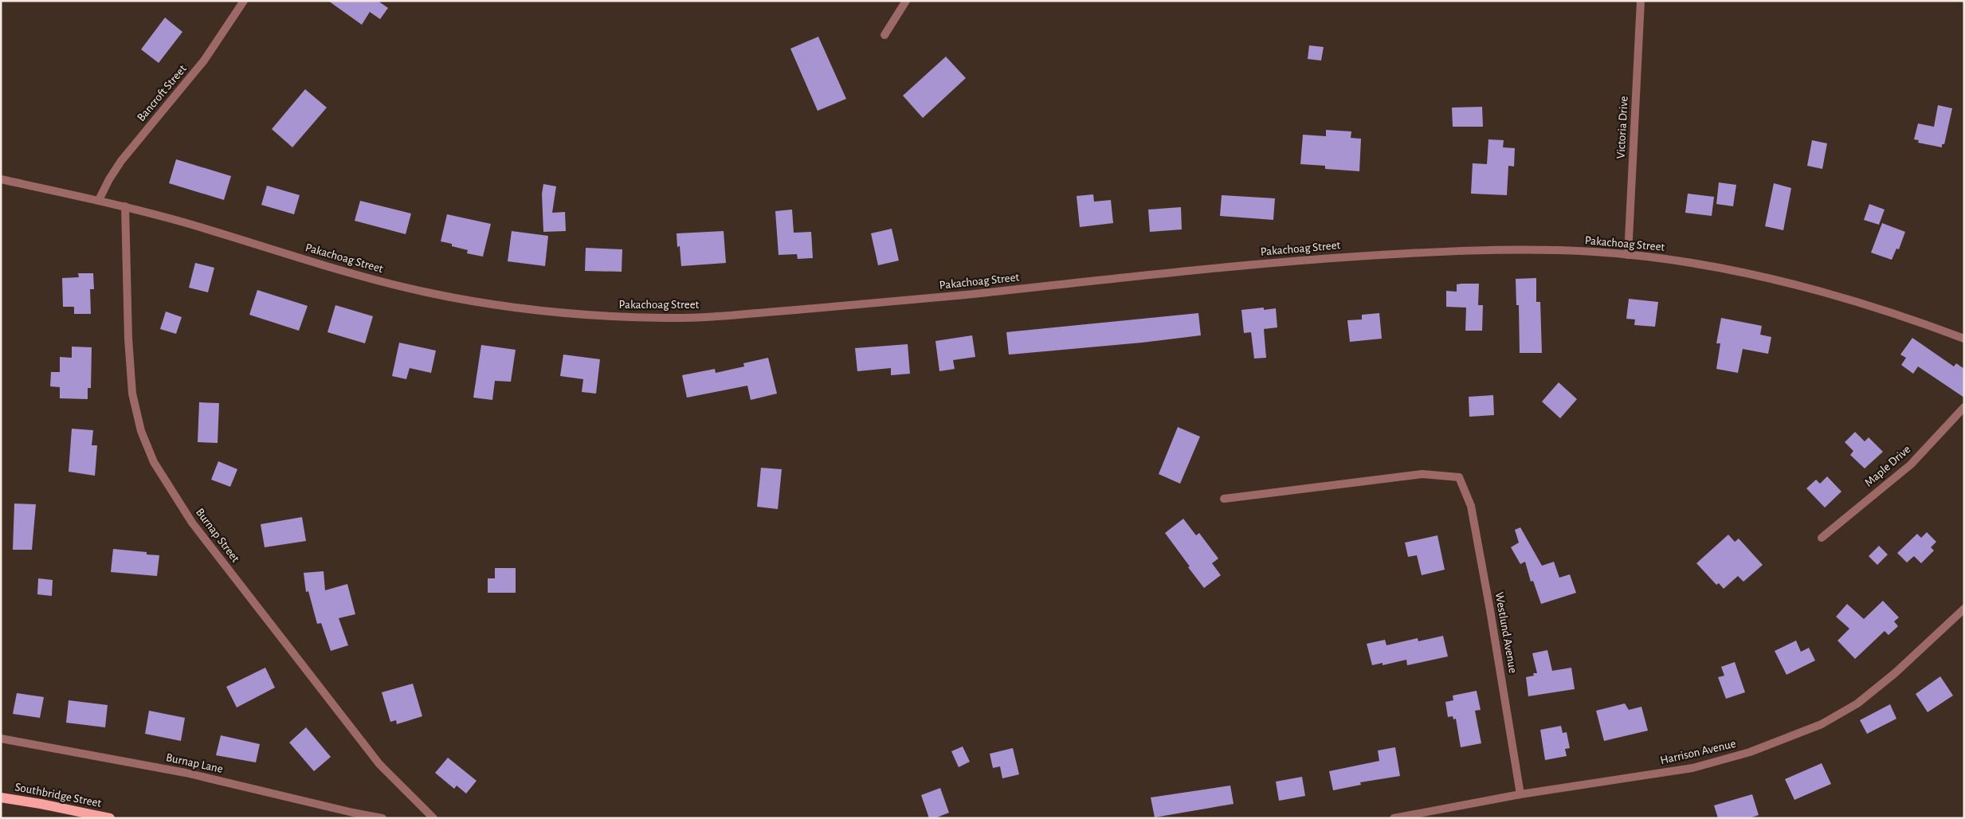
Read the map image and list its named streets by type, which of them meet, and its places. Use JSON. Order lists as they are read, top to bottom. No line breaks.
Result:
{"streets":{"main road":["Southbridge Street"],"street":["Bancroft Street","Victoria Drive","Pakachoag Street","Maple Drive","Burnap Street","Westlund Avenue","Harrison Avenue","Burnap Lane"]},"crossings":[["Bancroft Street","Pakachoag Street"],["Victoria Drive","Pakachoag Street"],["Pakachoag Street","Burnap Street"],["Westlund Avenue","Harrison Avenue"]]}
